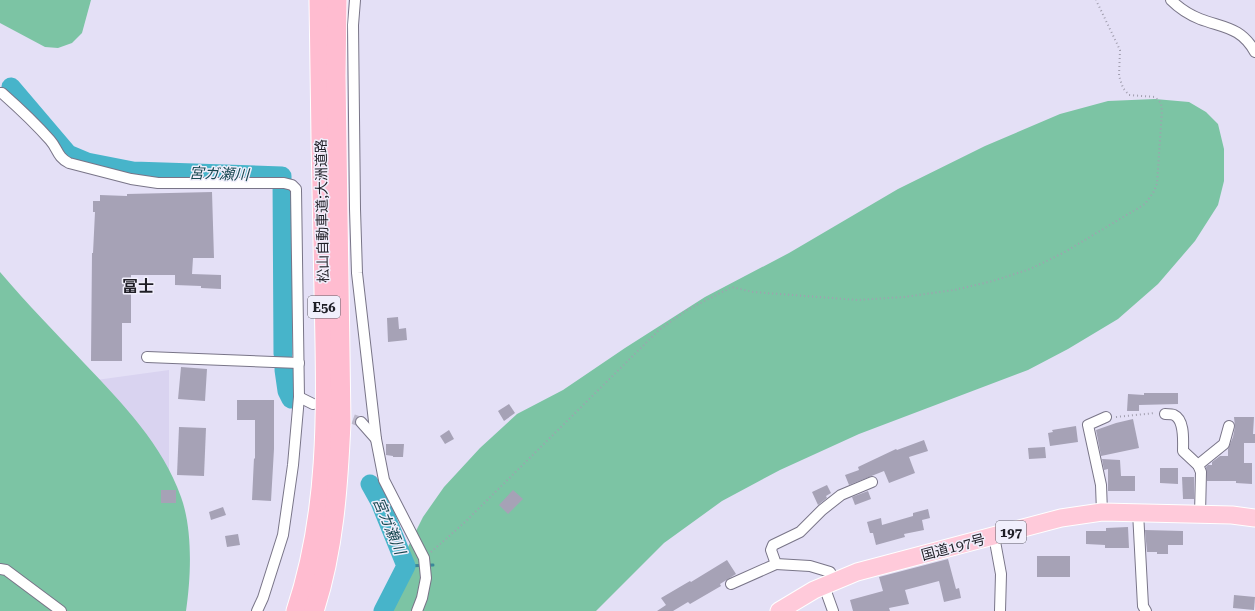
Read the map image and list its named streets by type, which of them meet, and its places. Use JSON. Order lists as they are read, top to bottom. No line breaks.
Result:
{"streets":{"highway":["松山自動車道;大洲道路","E56","197","国道197号"]},"districts":["冨士"],"water":["宮ガ瀬川"]}
